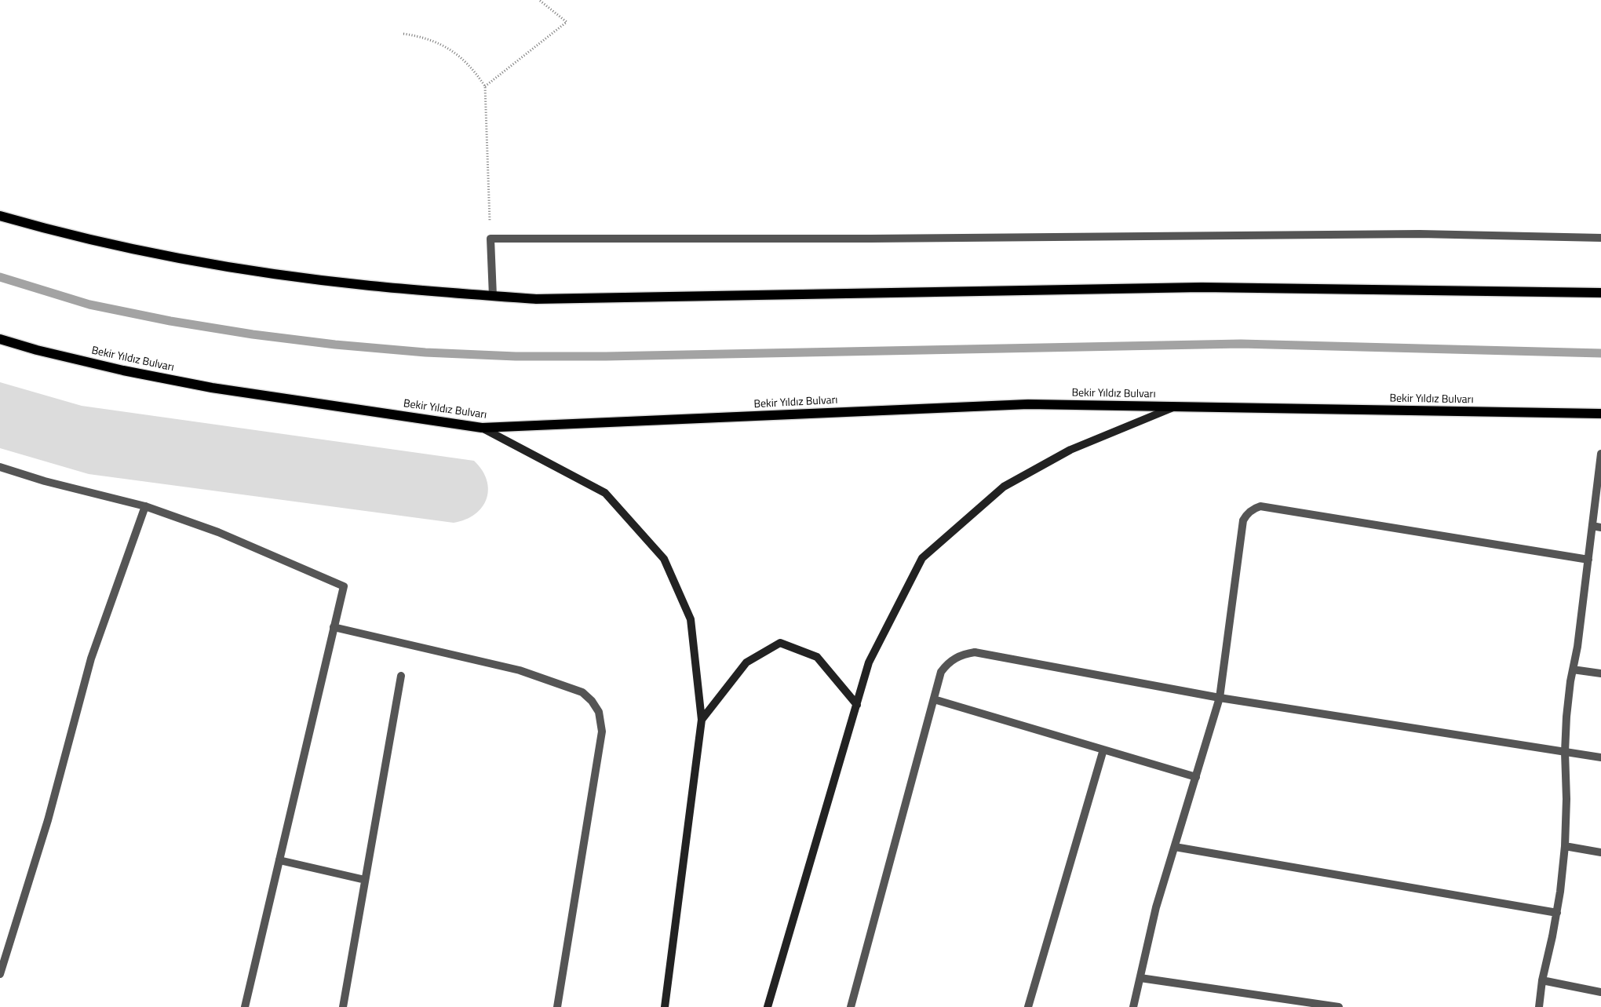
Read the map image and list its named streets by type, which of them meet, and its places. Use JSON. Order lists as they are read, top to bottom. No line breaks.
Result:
{"streets":{"main road":["Bekir Yıldız Bulvarı"]}}
